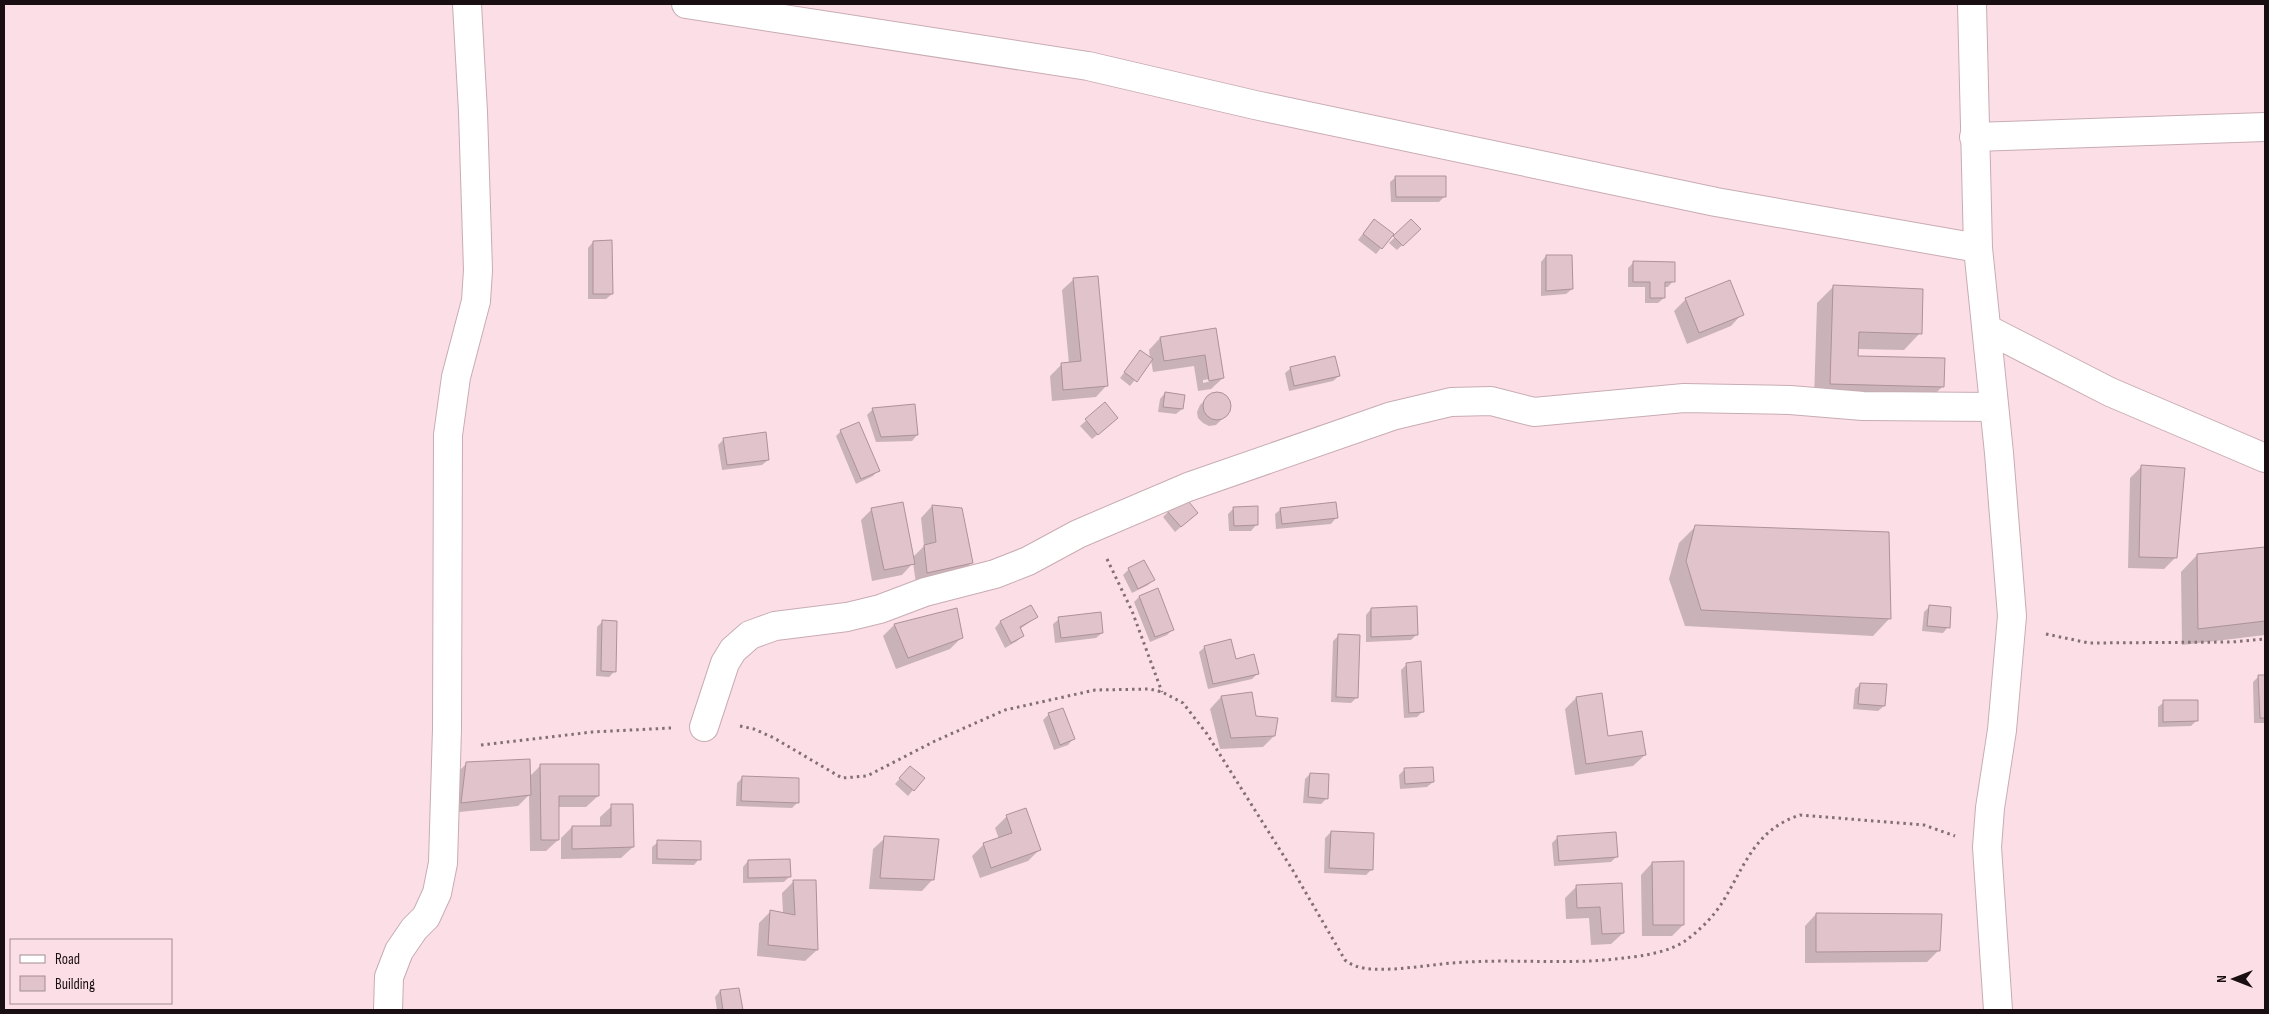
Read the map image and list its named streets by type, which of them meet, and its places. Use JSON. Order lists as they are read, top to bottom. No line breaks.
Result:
{"legend":["Road","Building"],"north":"left"}
